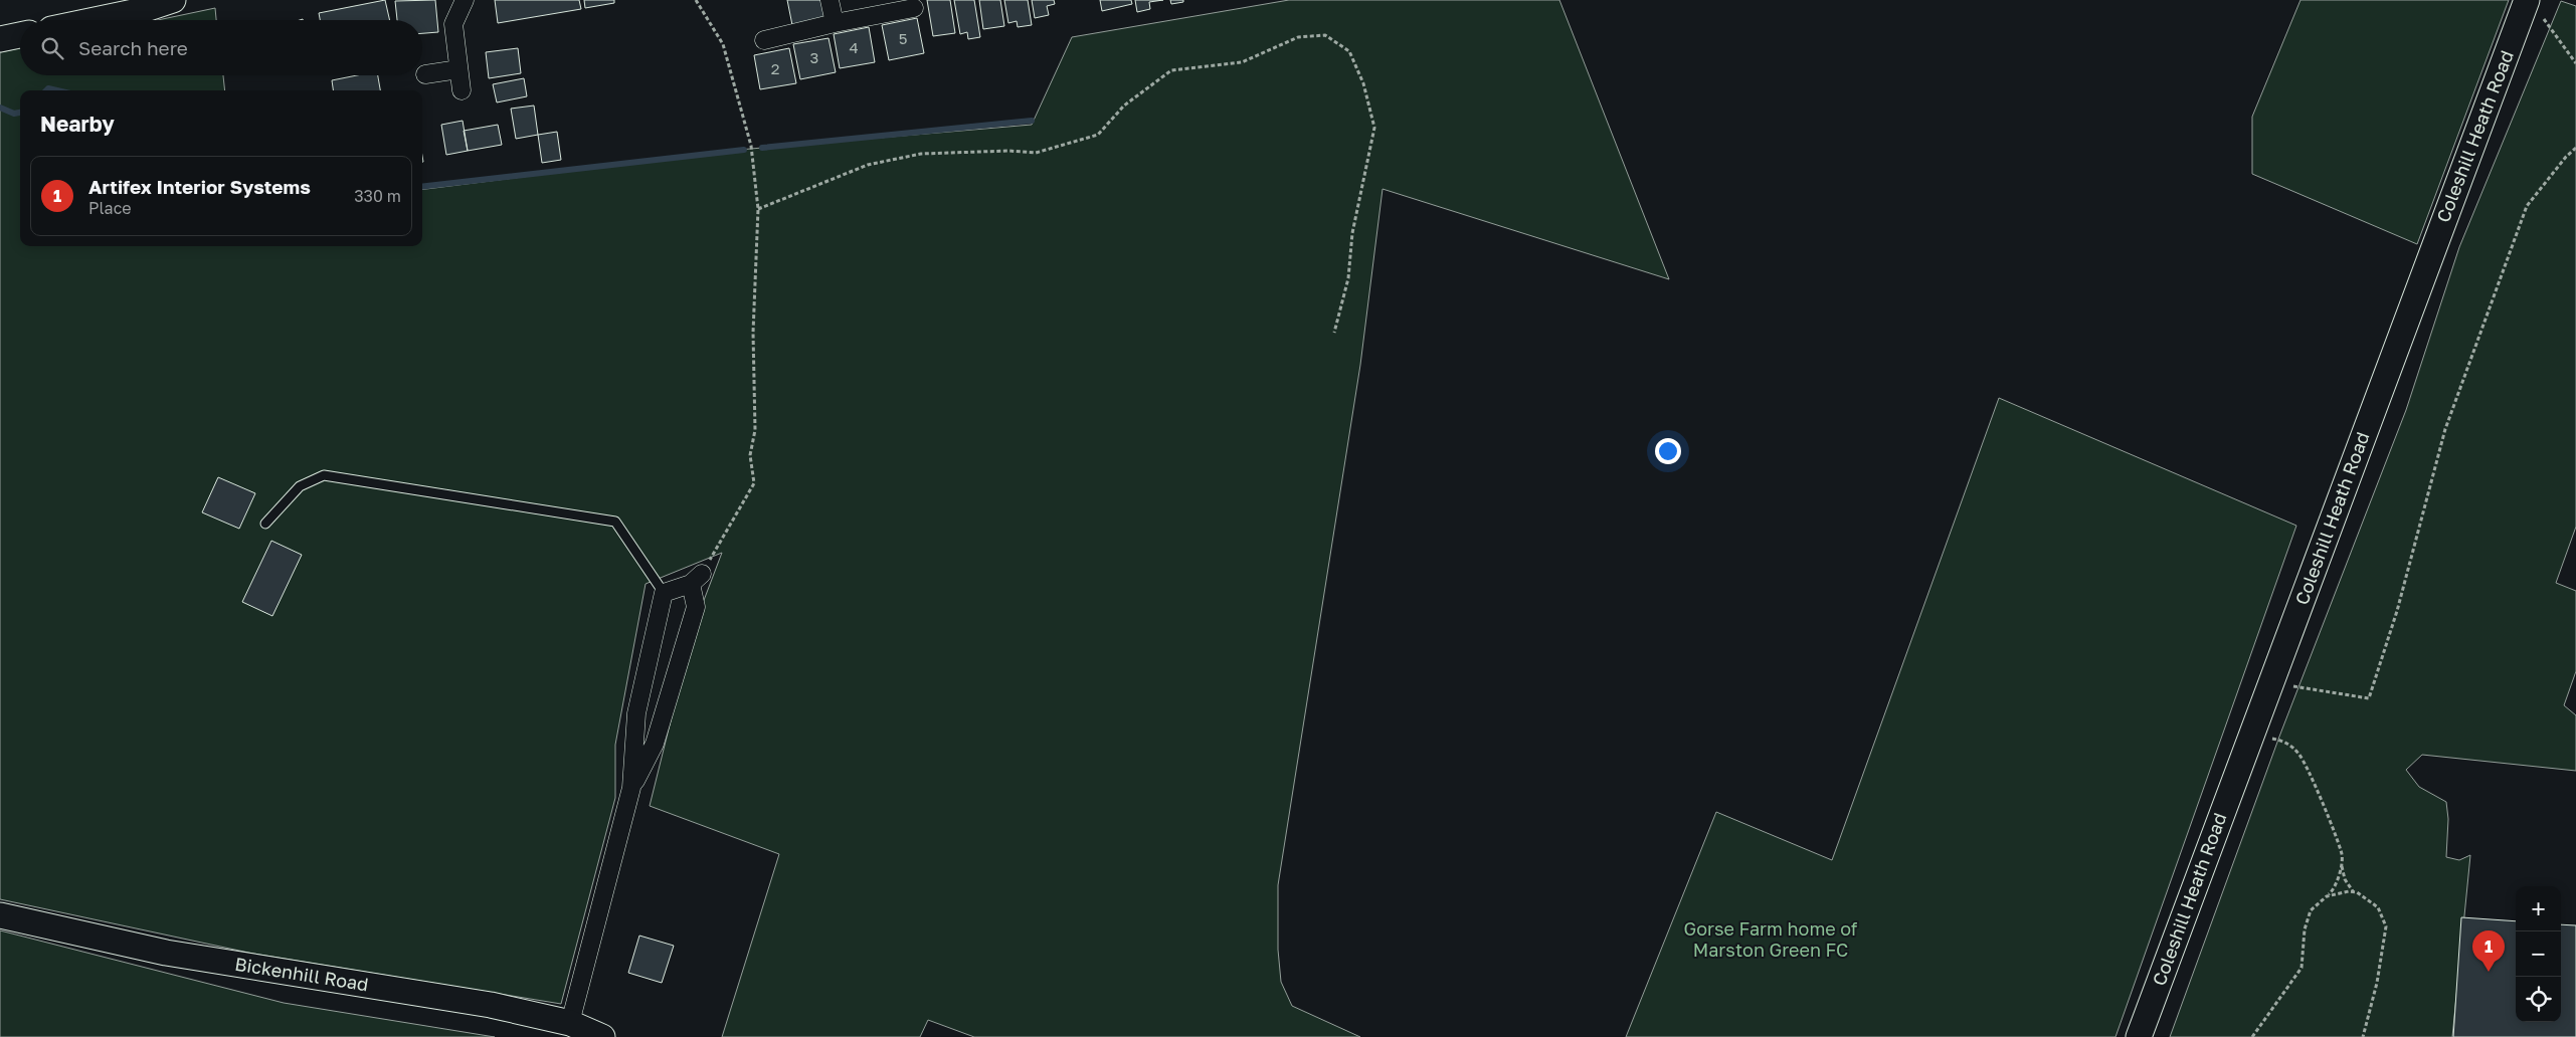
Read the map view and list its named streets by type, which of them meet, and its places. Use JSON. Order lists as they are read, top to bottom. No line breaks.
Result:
{"streets":{"street":["Coleshill Heath Road","Bickenhill Road"]},"parks":["Gorse Farm home of Marston Green FC"],"house_numbers":["5","4","3","2"],"page":{"search":"Search here","heading":"Nearby","list":[{"mark":"1","name":"Artifex Interior Systems","note":"Place","value":"330 m"}],"map_buttons":["+","−"],"pins":"1"}}
